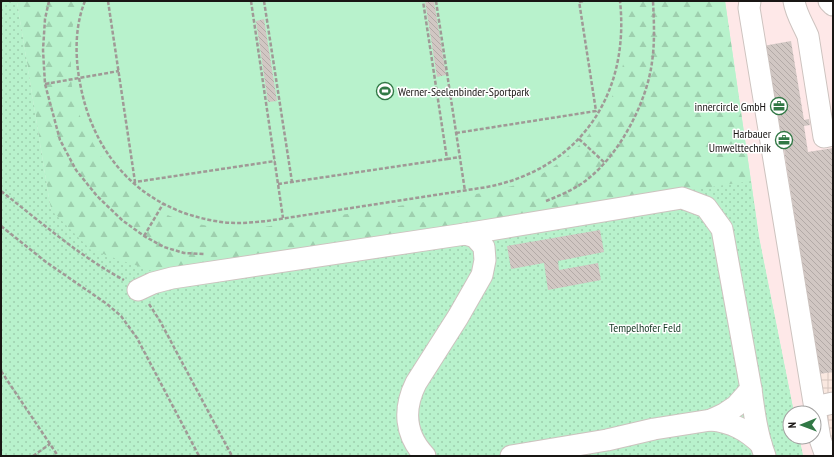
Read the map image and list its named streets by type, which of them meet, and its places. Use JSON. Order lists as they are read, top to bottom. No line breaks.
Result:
{"parks":["Tempelhofer Feld"],"places":{"sports":["Werner-Seelenbinder-Sportpark"],"office":["innercircle GmbH","Harbauer Umwelttechnik"]},"north":"left"}
